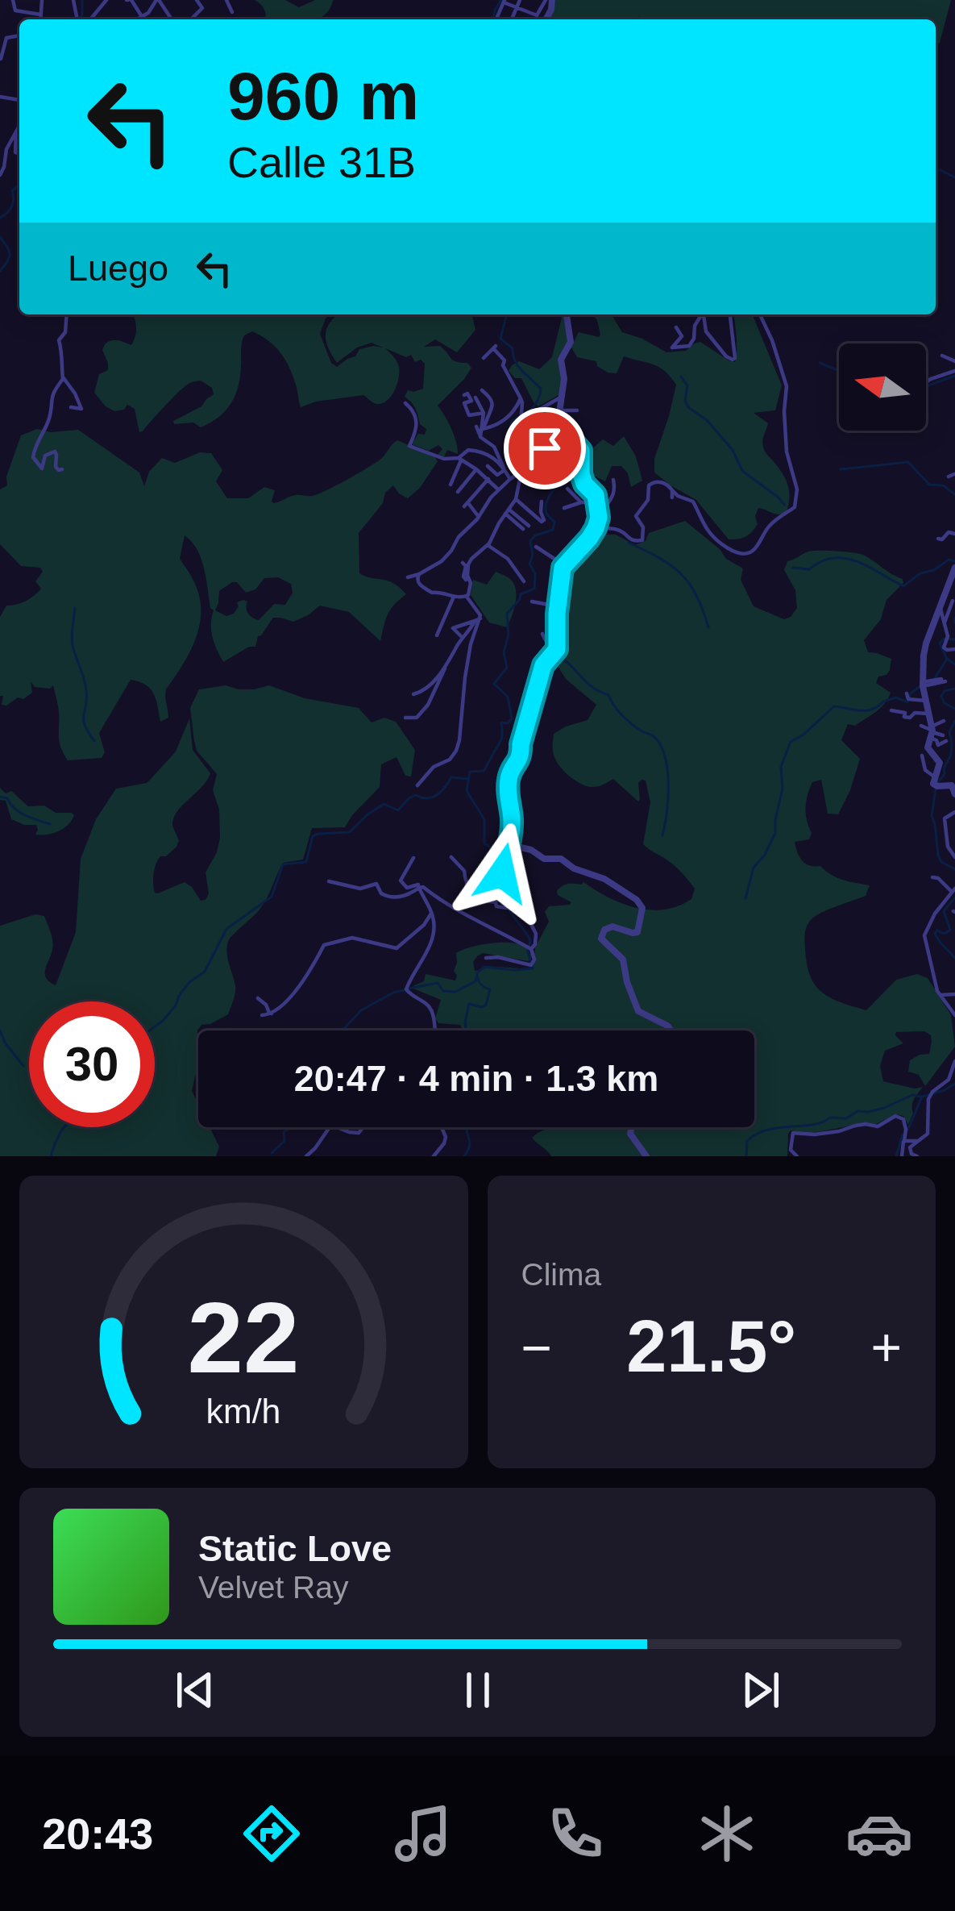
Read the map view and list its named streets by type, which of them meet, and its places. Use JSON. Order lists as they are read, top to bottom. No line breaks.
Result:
{"north":"left","page":{"turn":["960 m","Calle 31B"],"then":"Luego","limit":"30","trip":"20:47 · 4 min · 1.3 km","tile":"Clima","heat":["−","21.5°","+"],"song":["Static Love","Velvet Ray"],"tabs":"20:43","gauge":["22","km/h"]}}
